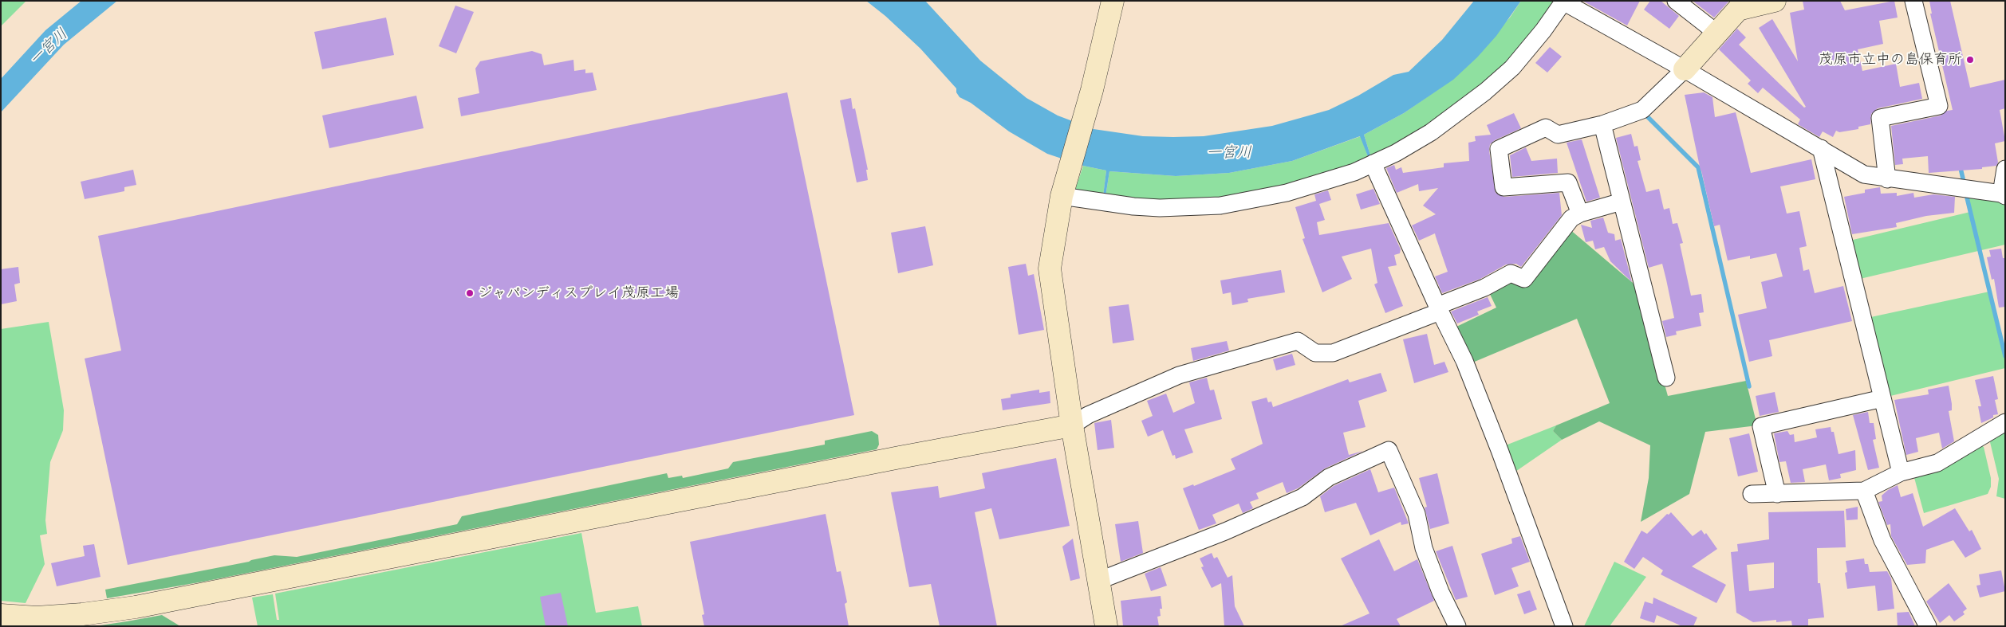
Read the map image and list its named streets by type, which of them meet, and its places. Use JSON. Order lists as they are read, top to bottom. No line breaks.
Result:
{"water":["一宮川"],"places":["茂原市立中の島保育所","ジャパンディスプレイ茂原工場"]}
